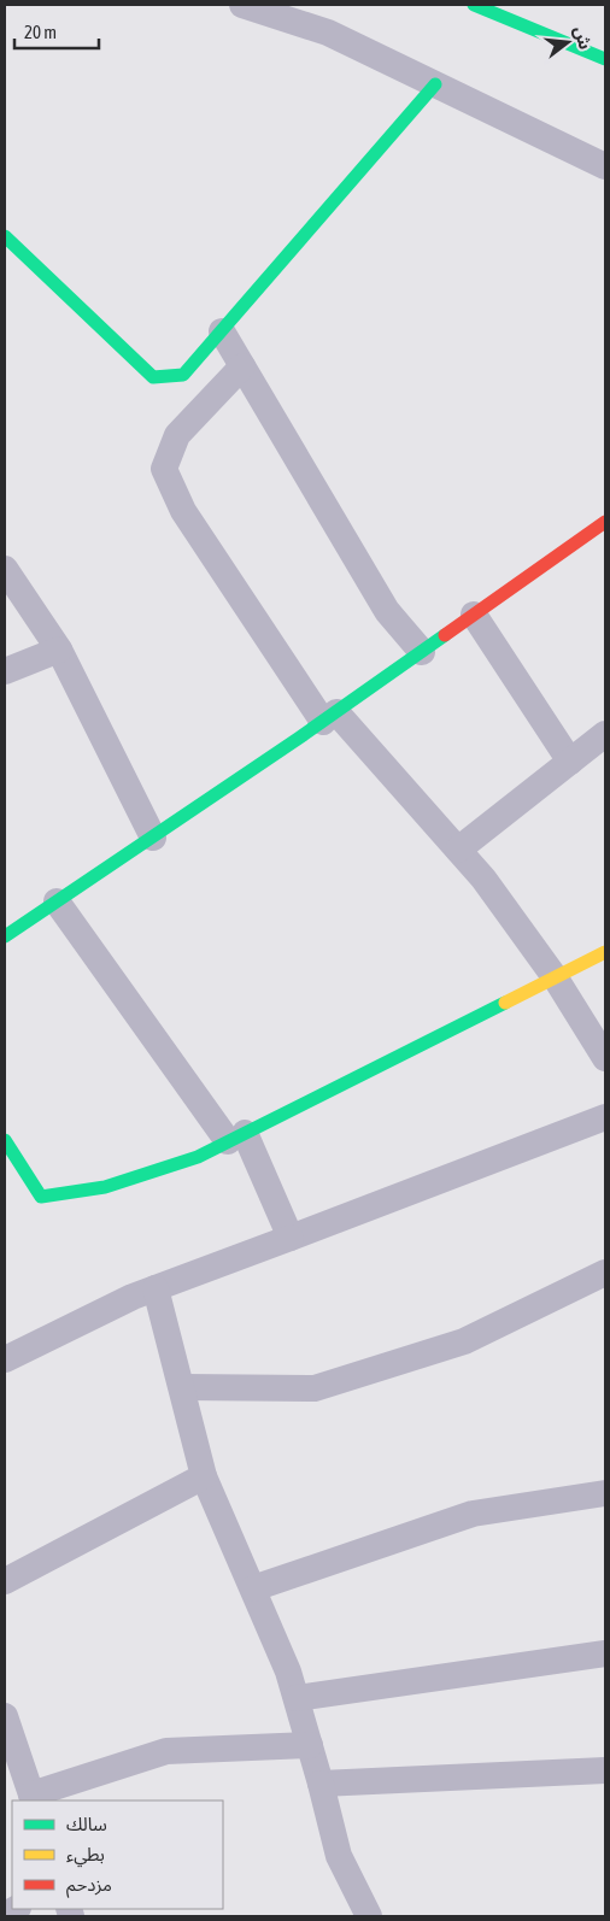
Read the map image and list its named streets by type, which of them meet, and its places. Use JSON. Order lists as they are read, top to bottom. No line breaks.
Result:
{"legend":["سالك","بطيء","مزدحم"],"scale_bar":"20 m","north":"right"}
